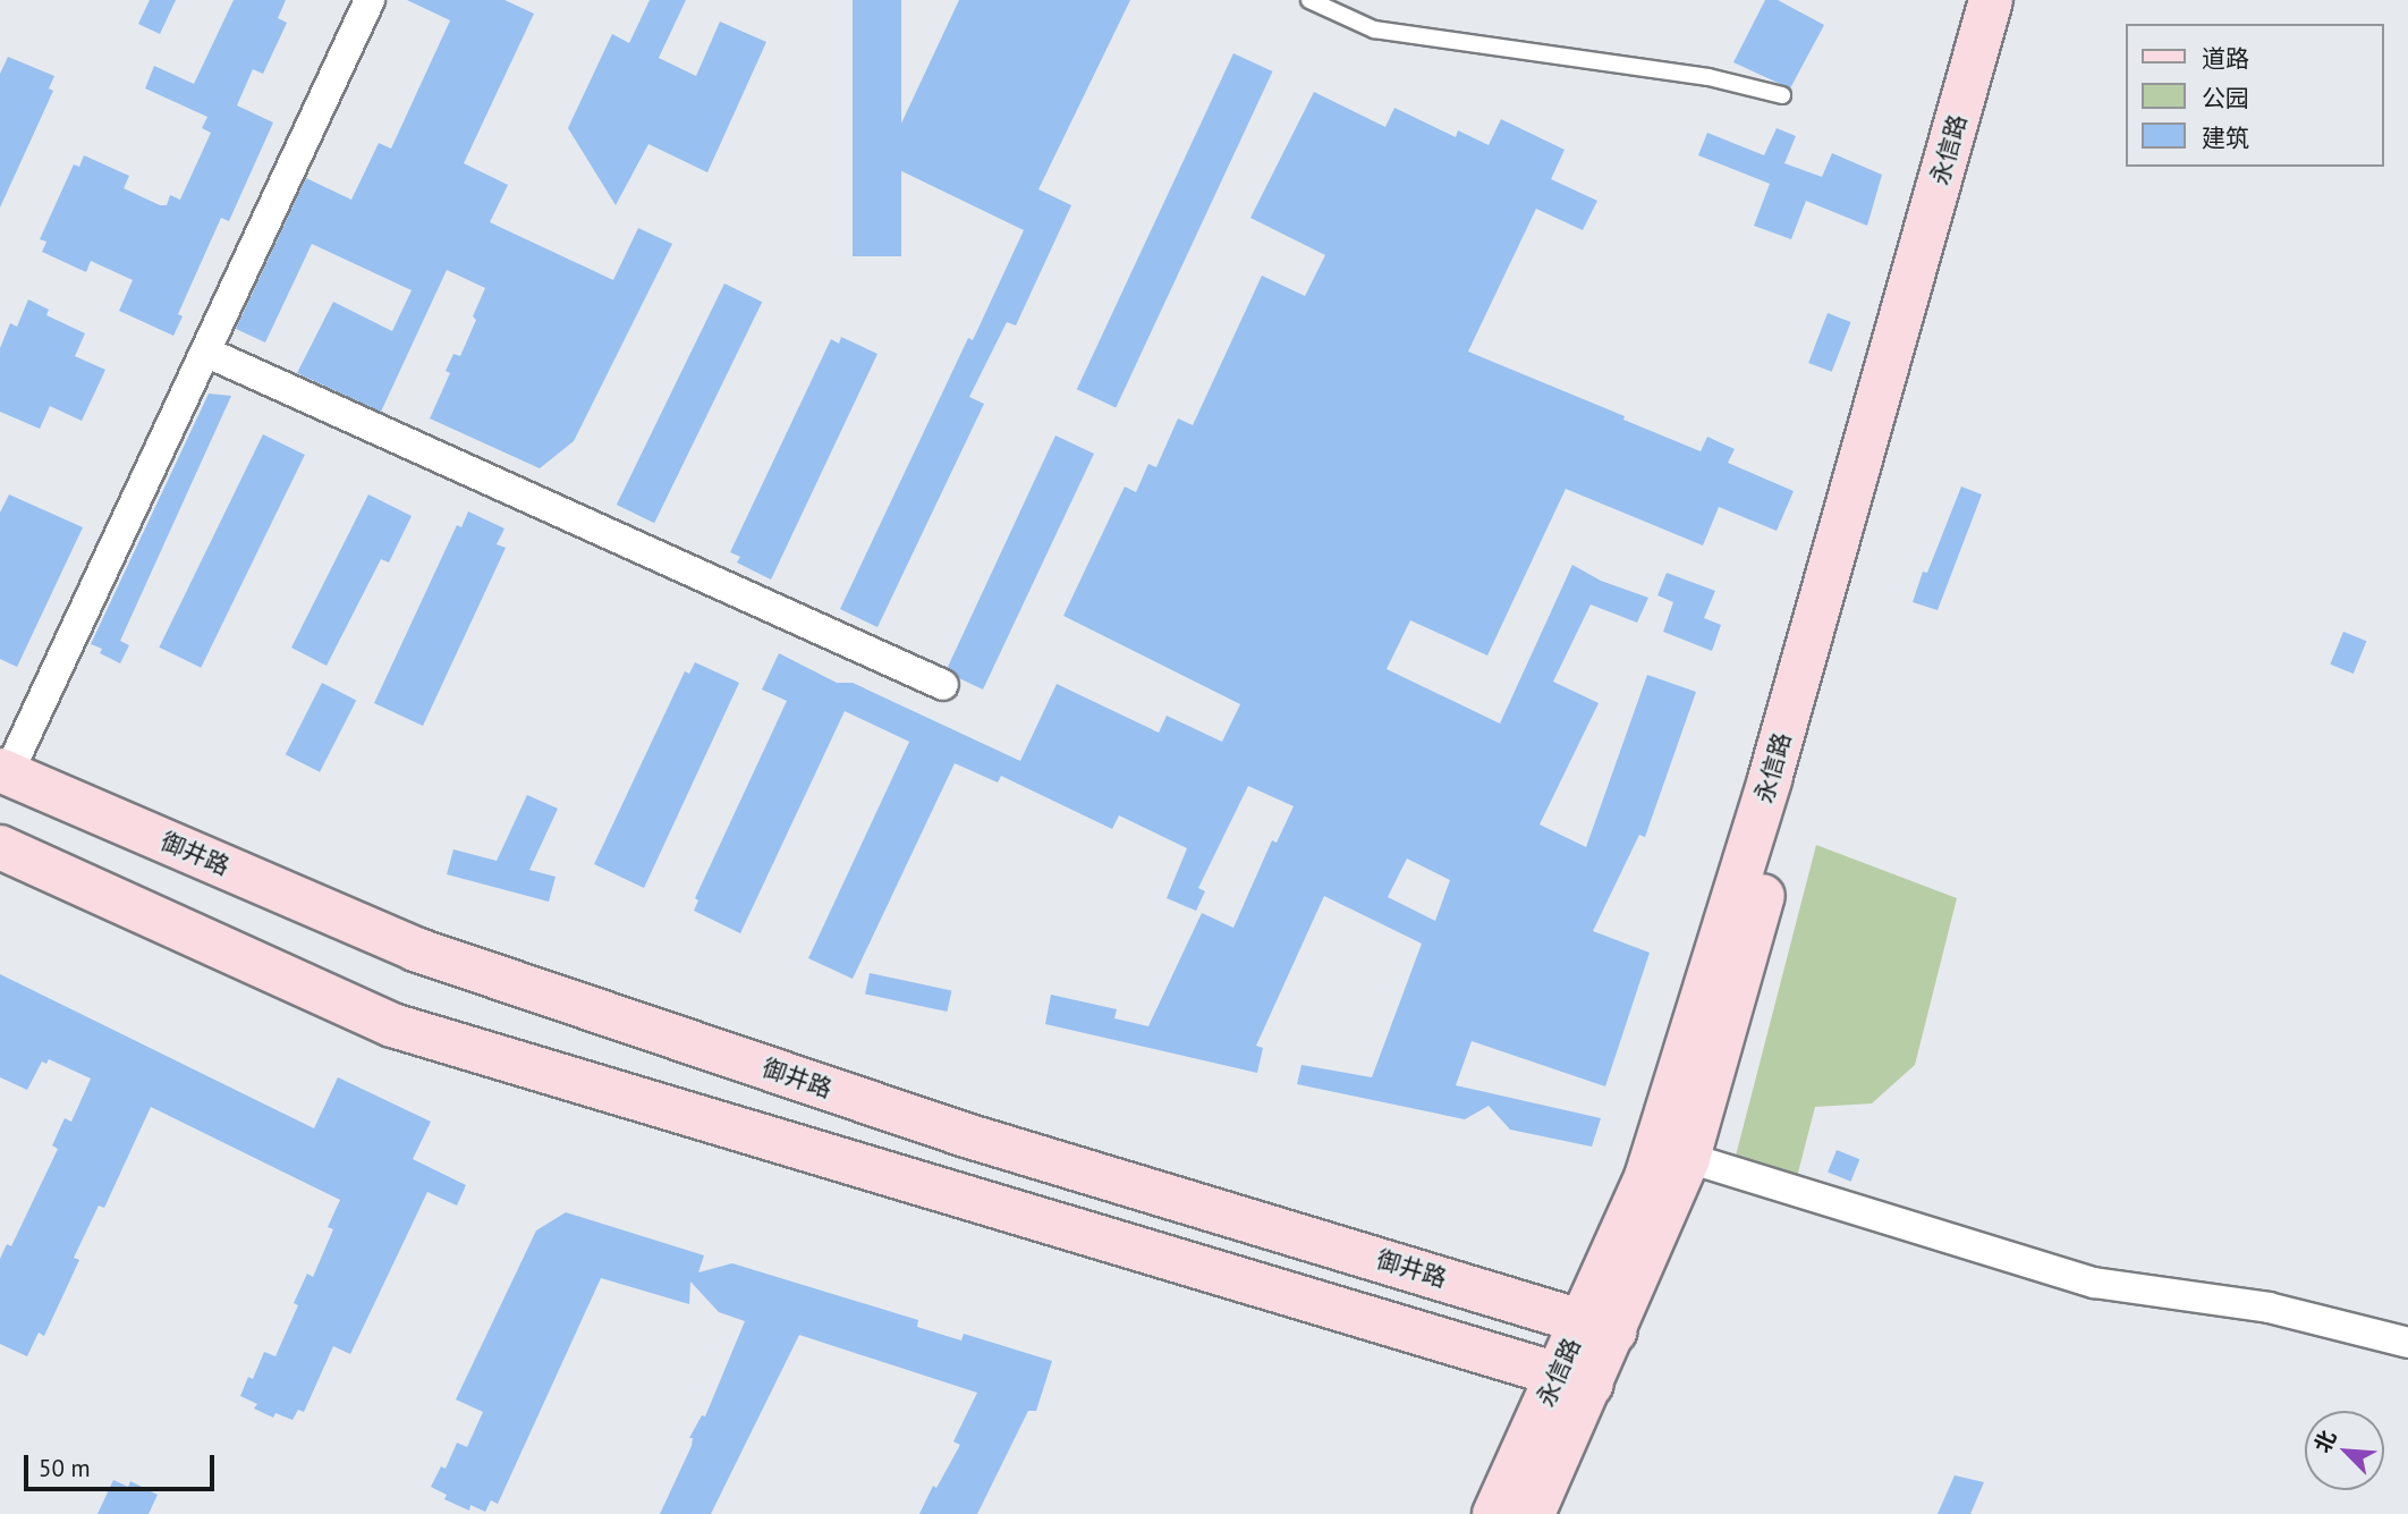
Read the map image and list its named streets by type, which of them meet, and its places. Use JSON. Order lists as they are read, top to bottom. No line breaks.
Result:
{"streets":{"street":["永信路","御井路"]},"crossings":[["永信路","御井路"]],"legend":["道路","公园","建筑"],"scale_bar":"50 m","north":"top left"}
